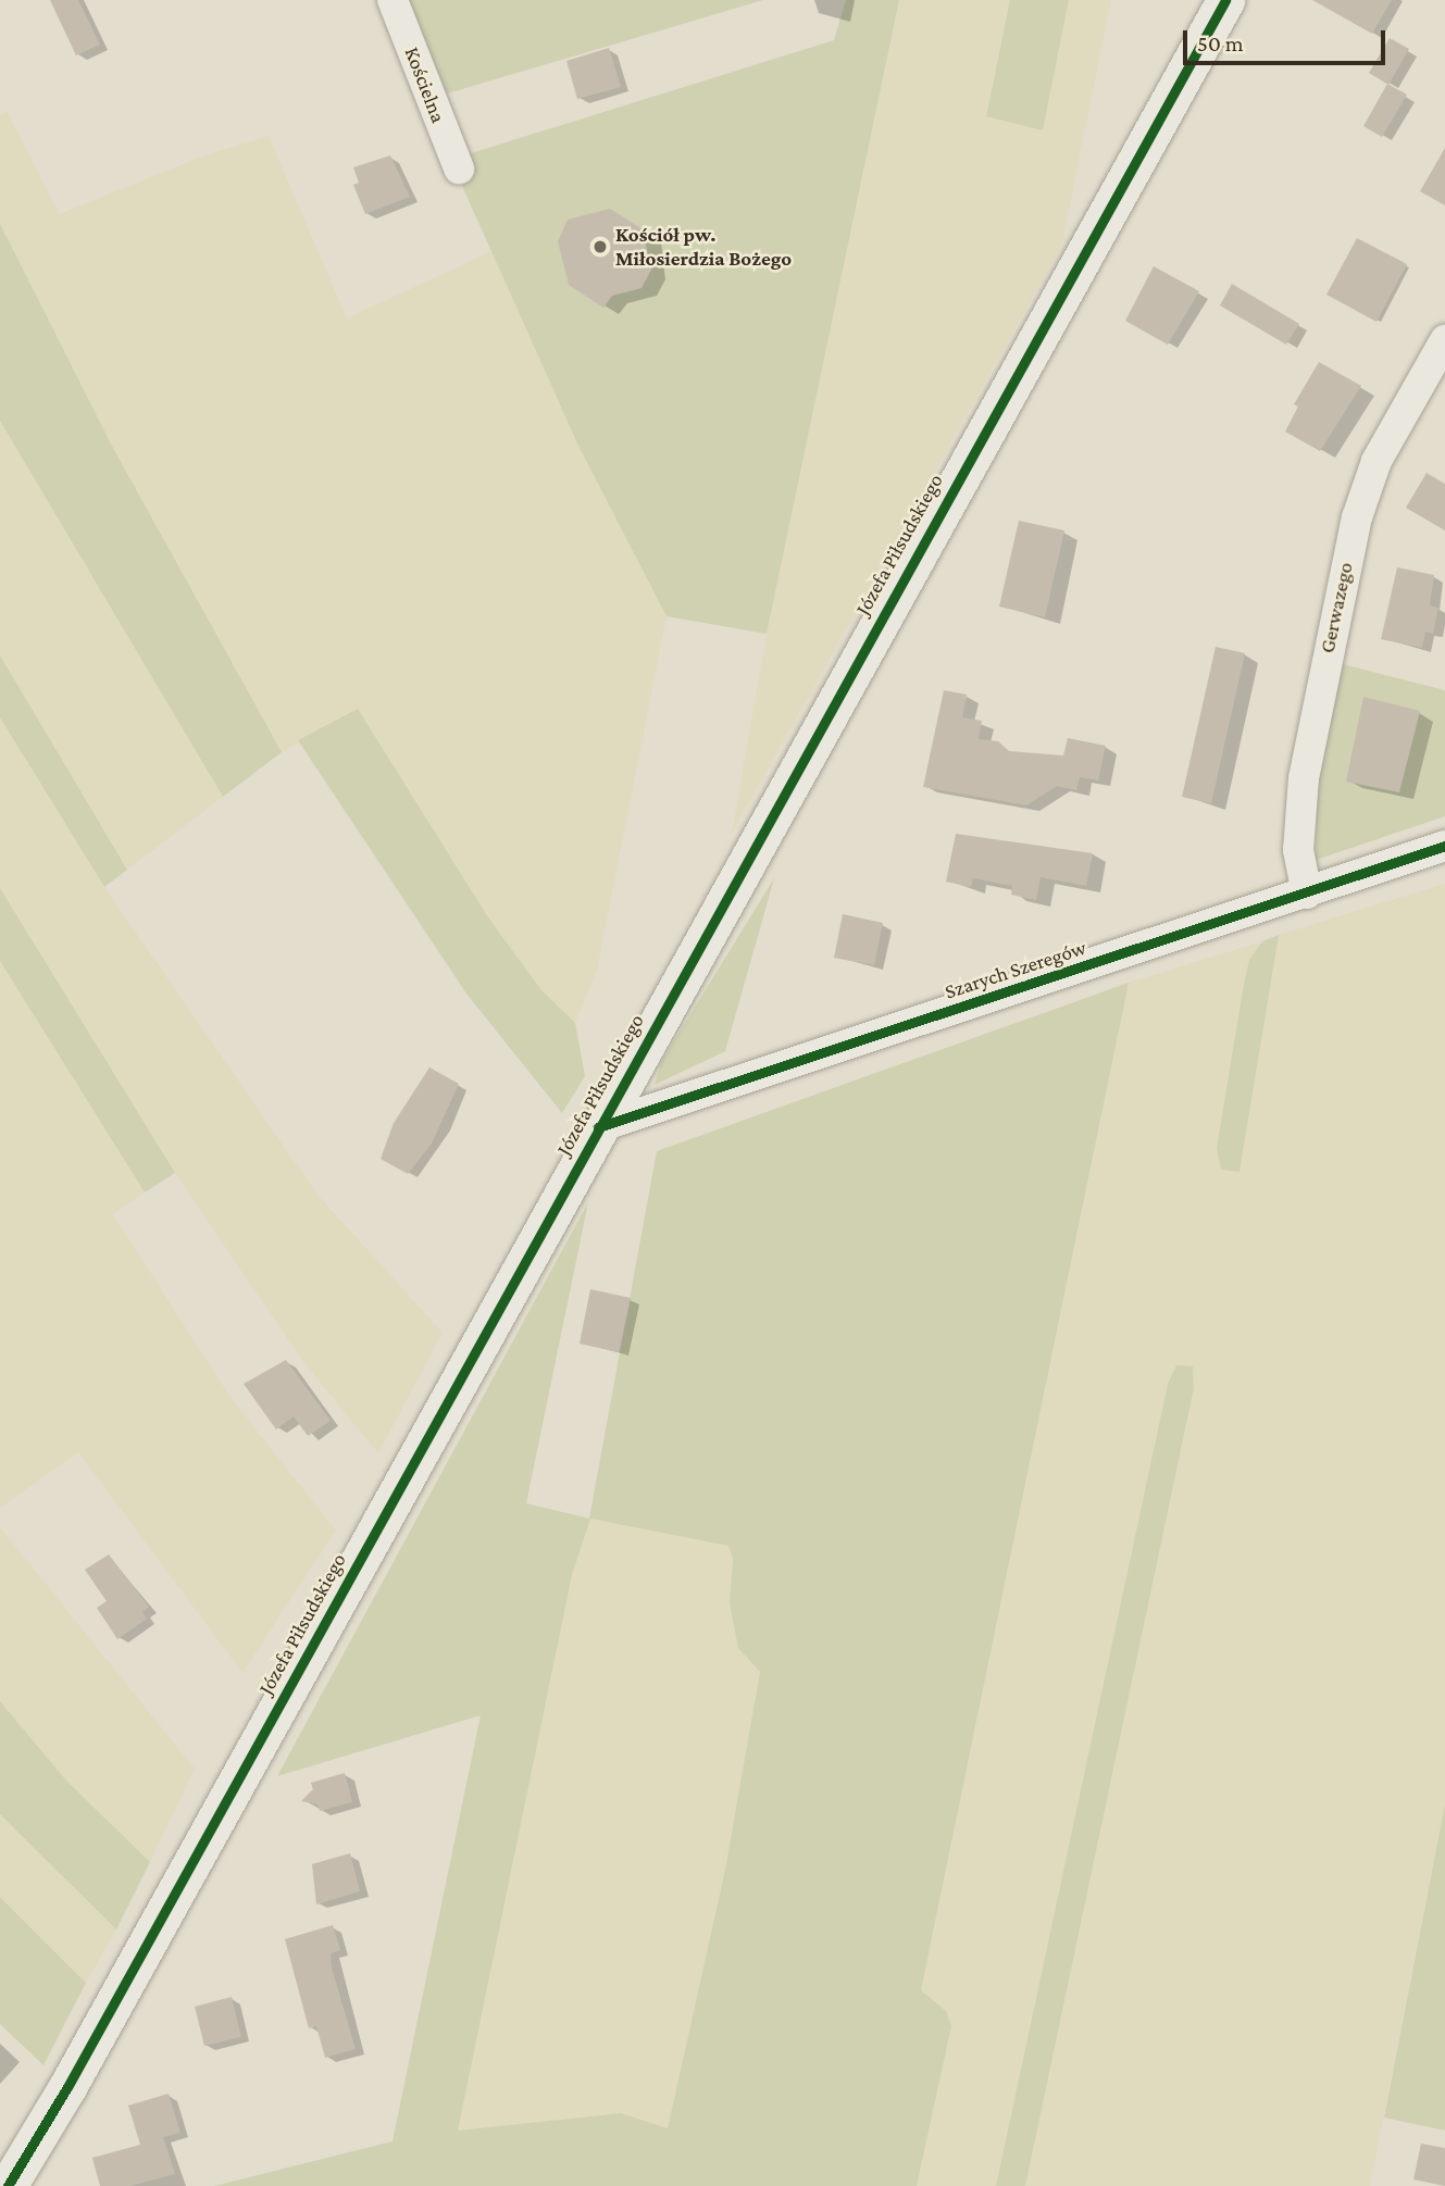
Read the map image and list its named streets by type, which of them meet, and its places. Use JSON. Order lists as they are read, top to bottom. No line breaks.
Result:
{"streets":{"street":["Kościelna","Józefa Piłsudskiego","Gerwazego","Szarych Szeregów"]},"crossings":[["Józefa Piłsudskiego","Szarych Szeregów"],["Gerwazego","Szarych Szeregów"]],"places":["Kościół pw. Miłosierdzia Bożego"],"scale_bar":"50 m"}
